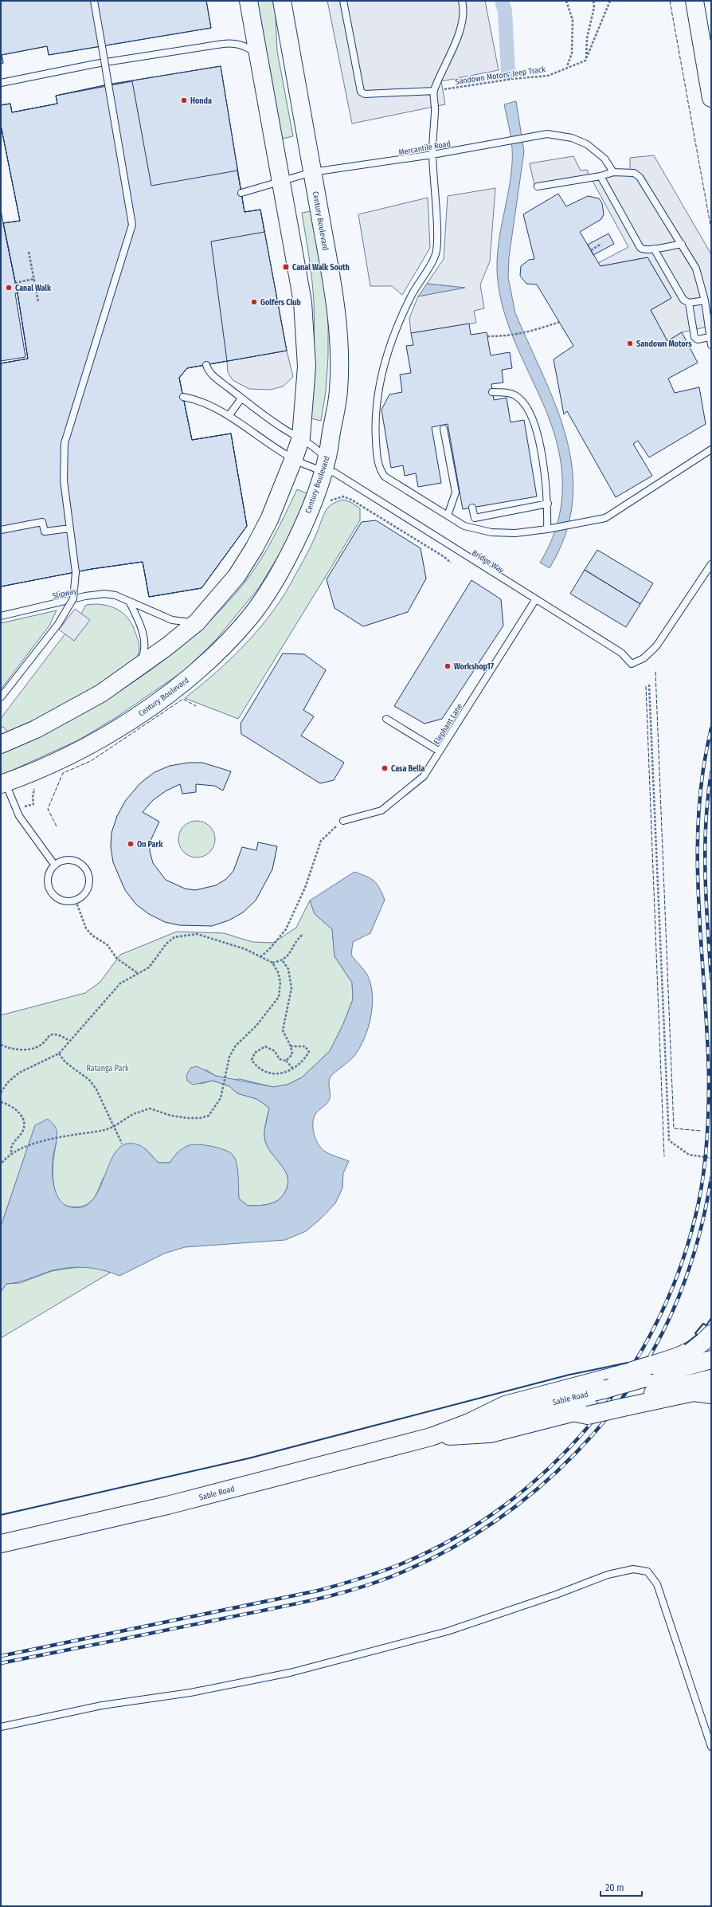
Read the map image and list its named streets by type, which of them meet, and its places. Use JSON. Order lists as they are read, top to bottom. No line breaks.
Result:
{"streets":{"main road":["Century Boulevard","Sable Road"],"lane":["Mercantile Road","Bridge Way","Slipway","Elephant Lane"],"path":["Sandown Motors' Jeep Track"]},"crossings":[["Mercantile Road","Century Boulevard"],["Century Boulevard","Bridge Way"],["Bridge Way","Elephant Lane"]],"parks":["Ratanga Park"],"places":{"other":["Honda","Canal Walk","Golfers Club","Sandown Motors","Workshop17","Casa Bella","On Park"],"transit":["Canal Walk South"]},"scale_bar":"20 m"}
